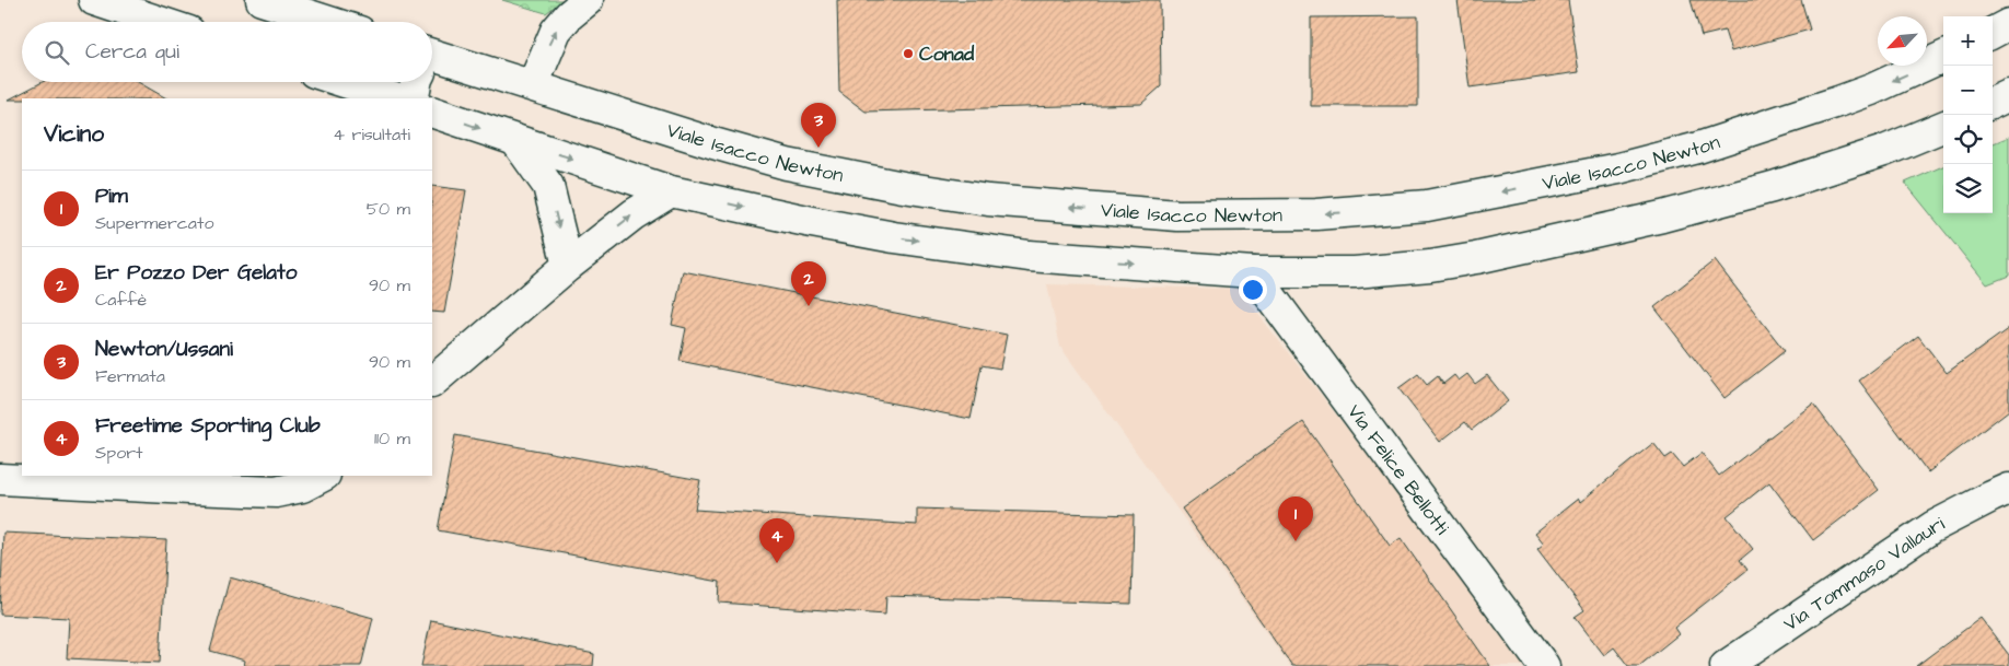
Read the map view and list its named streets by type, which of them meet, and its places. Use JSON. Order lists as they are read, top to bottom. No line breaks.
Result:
{"streets":{"main road":["Viale Isacco Newton","Via Felice Bellotti","Via Tommaso Vallauri"]},"places":["Conad"],"north":"bottom left","page":{"map_buttons":["+","−"],"search":"Cerca qui","heading":["Vicino","4 risultati"],"pins":["3","2","1","4"],"list":[{"mark":"1","name":"Pim","note":"Supermercato","value":"50 m"},{"mark":"2","name":"Er Pozzo Der Gelato","note":"Caffè","value":"90 m"},{"mark":"3","name":"Newton/Ussani","note":"Fermata","value":"90 m"},{"mark":"4","name":"Freetime Sporting Club","note":"Sport","value":"110 m"}]}}
